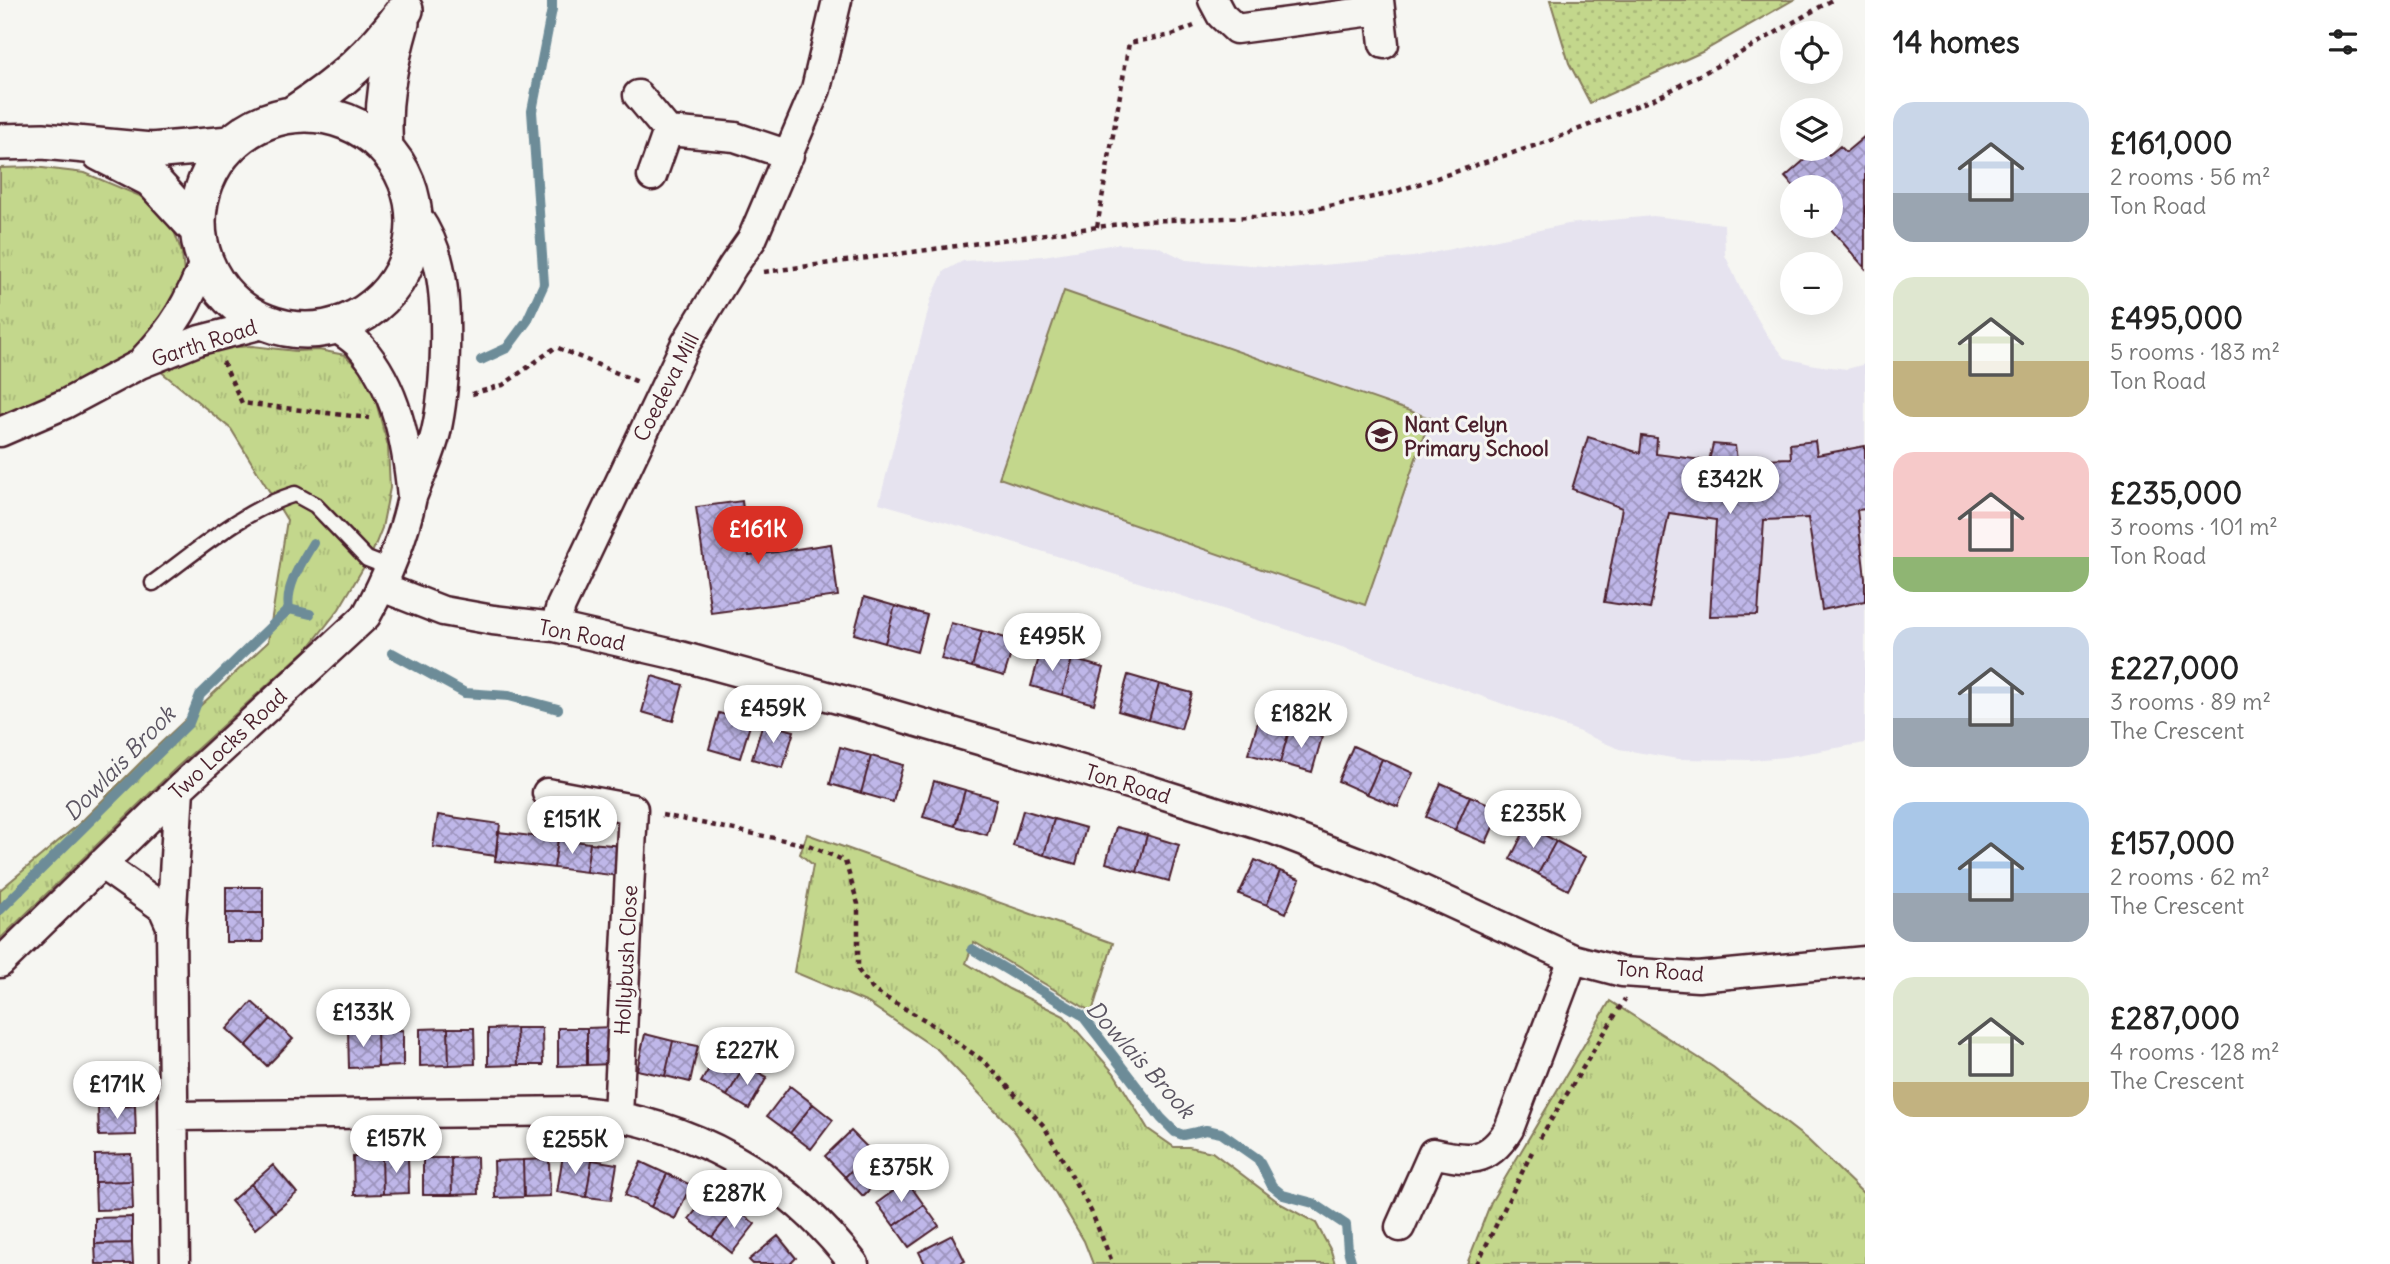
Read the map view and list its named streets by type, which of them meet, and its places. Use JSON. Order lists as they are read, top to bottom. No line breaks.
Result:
{"streets":{"street":["Garth Road","Coedeva Mill","Ton Road","Two Locks Road","Hollybush Close"]},"crossings":[["Garth Road","Two Locks Road"],["Coedeva Mill","Ton Road"],["Ton Road","Two Locks Road"]],"water":["Dowlais Brook"],"places":{"school or university":["Nant Celyn Primary School"]},"page":{"heading":"14 homes","map_buttons":["+","−"],"list":[{"name":"£161,000","note":"2 rooms · 56 m² · Ton Road"},{"name":"£495,000","note":"5 rooms · 183 m² · Ton Road"},{"name":"£235,000","note":"3 rooms · 101 m² · Ton Road"},{"name":"£227,000","note":"3 rooms · 89 m² · The Crescent"},{"name":"£157,000","note":"2 rooms · 62 m² · The Crescent"},{"name":"£287,000","note":"4 rooms · 128 m² · The Crescent"}],"price":["£342K","£161K","£495K","£459K","£182K","£235K","£151K","£133K","£227K","£171K","£157K","£255K","£375K","£287K"]}}
